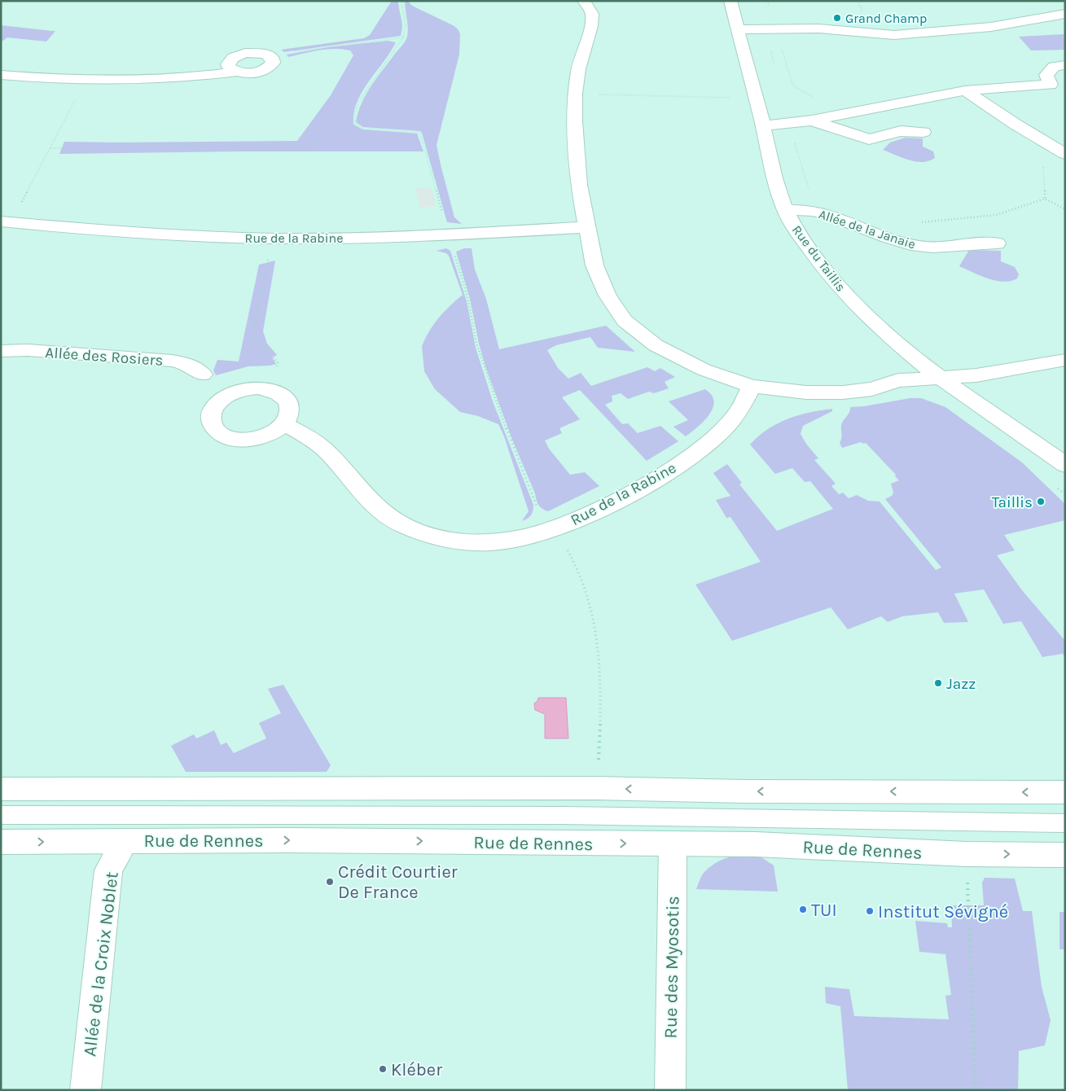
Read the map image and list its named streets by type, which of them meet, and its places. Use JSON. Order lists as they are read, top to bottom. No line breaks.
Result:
{"streets":{"street":["Allée de la Janaie","Rue de la Rabine","Rue du Taillis","Allée des Rosiers","Rue de Rennes","Allée de la Croix Noblet","Rue des Myosotis"]},"crossings":[["Allée de la Janaie","Rue du Taillis"],["Rue de Rennes","Allée de la Croix Noblet"],["Rue de Rennes","Rue des Myosotis"]],"places":["Grand Champ","Taillis","Jazz","Crédit Courtier De France","TUI","Institut Sévigné","Kléber"]}
